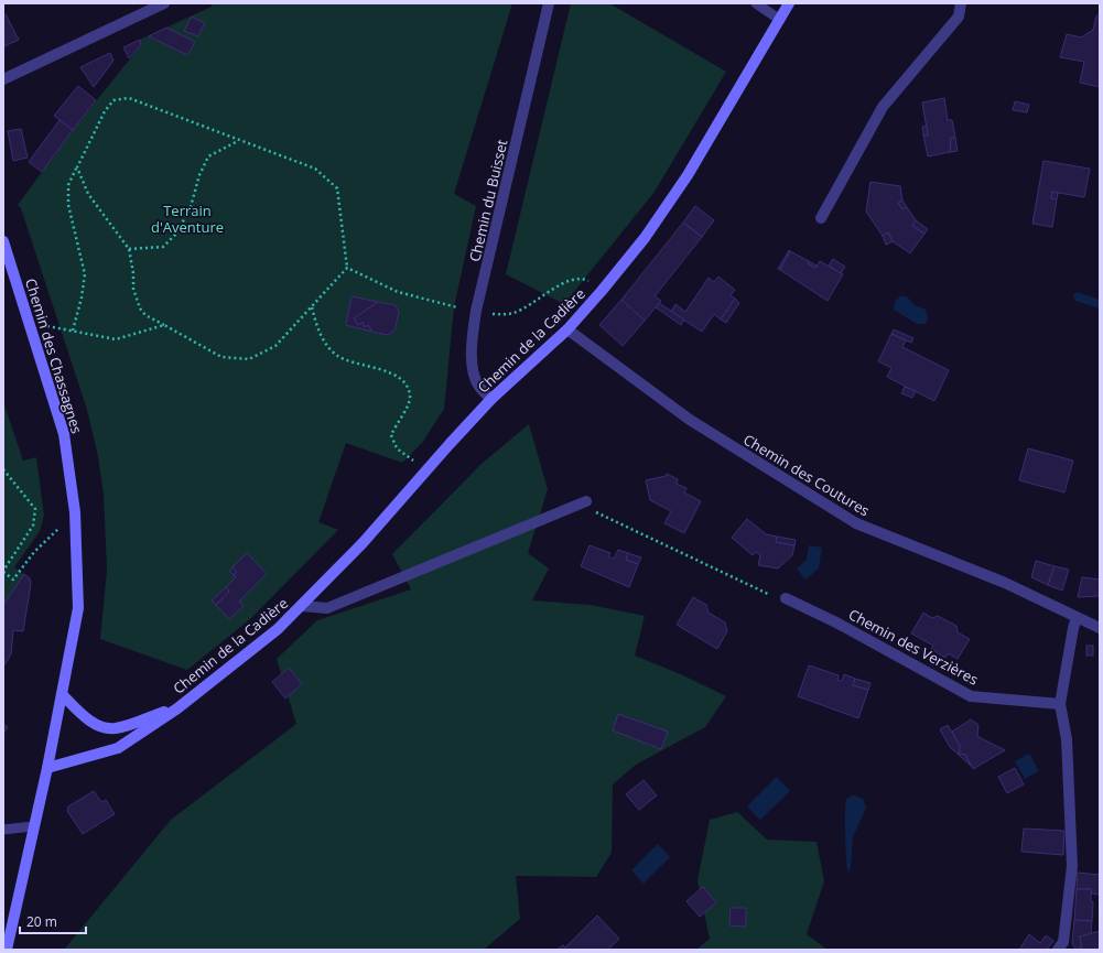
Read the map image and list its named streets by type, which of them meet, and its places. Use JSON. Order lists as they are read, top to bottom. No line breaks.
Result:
{"streets":{"street":["Chemin du Buisset","Chemin de la Cadière","Chemin des Chassagnes","Chemin des Coutures","Chemin des Verzières"]},"crossings":[["Chemin du Buisset","Chemin de la Cadière"],["Chemin de la Cadière","Chemin des Chassagnes"],["Chemin de la Cadière","Chemin des Coutures"]],"parks":["Terrain d'Aventure"],"scale_bar":"20 m"}
